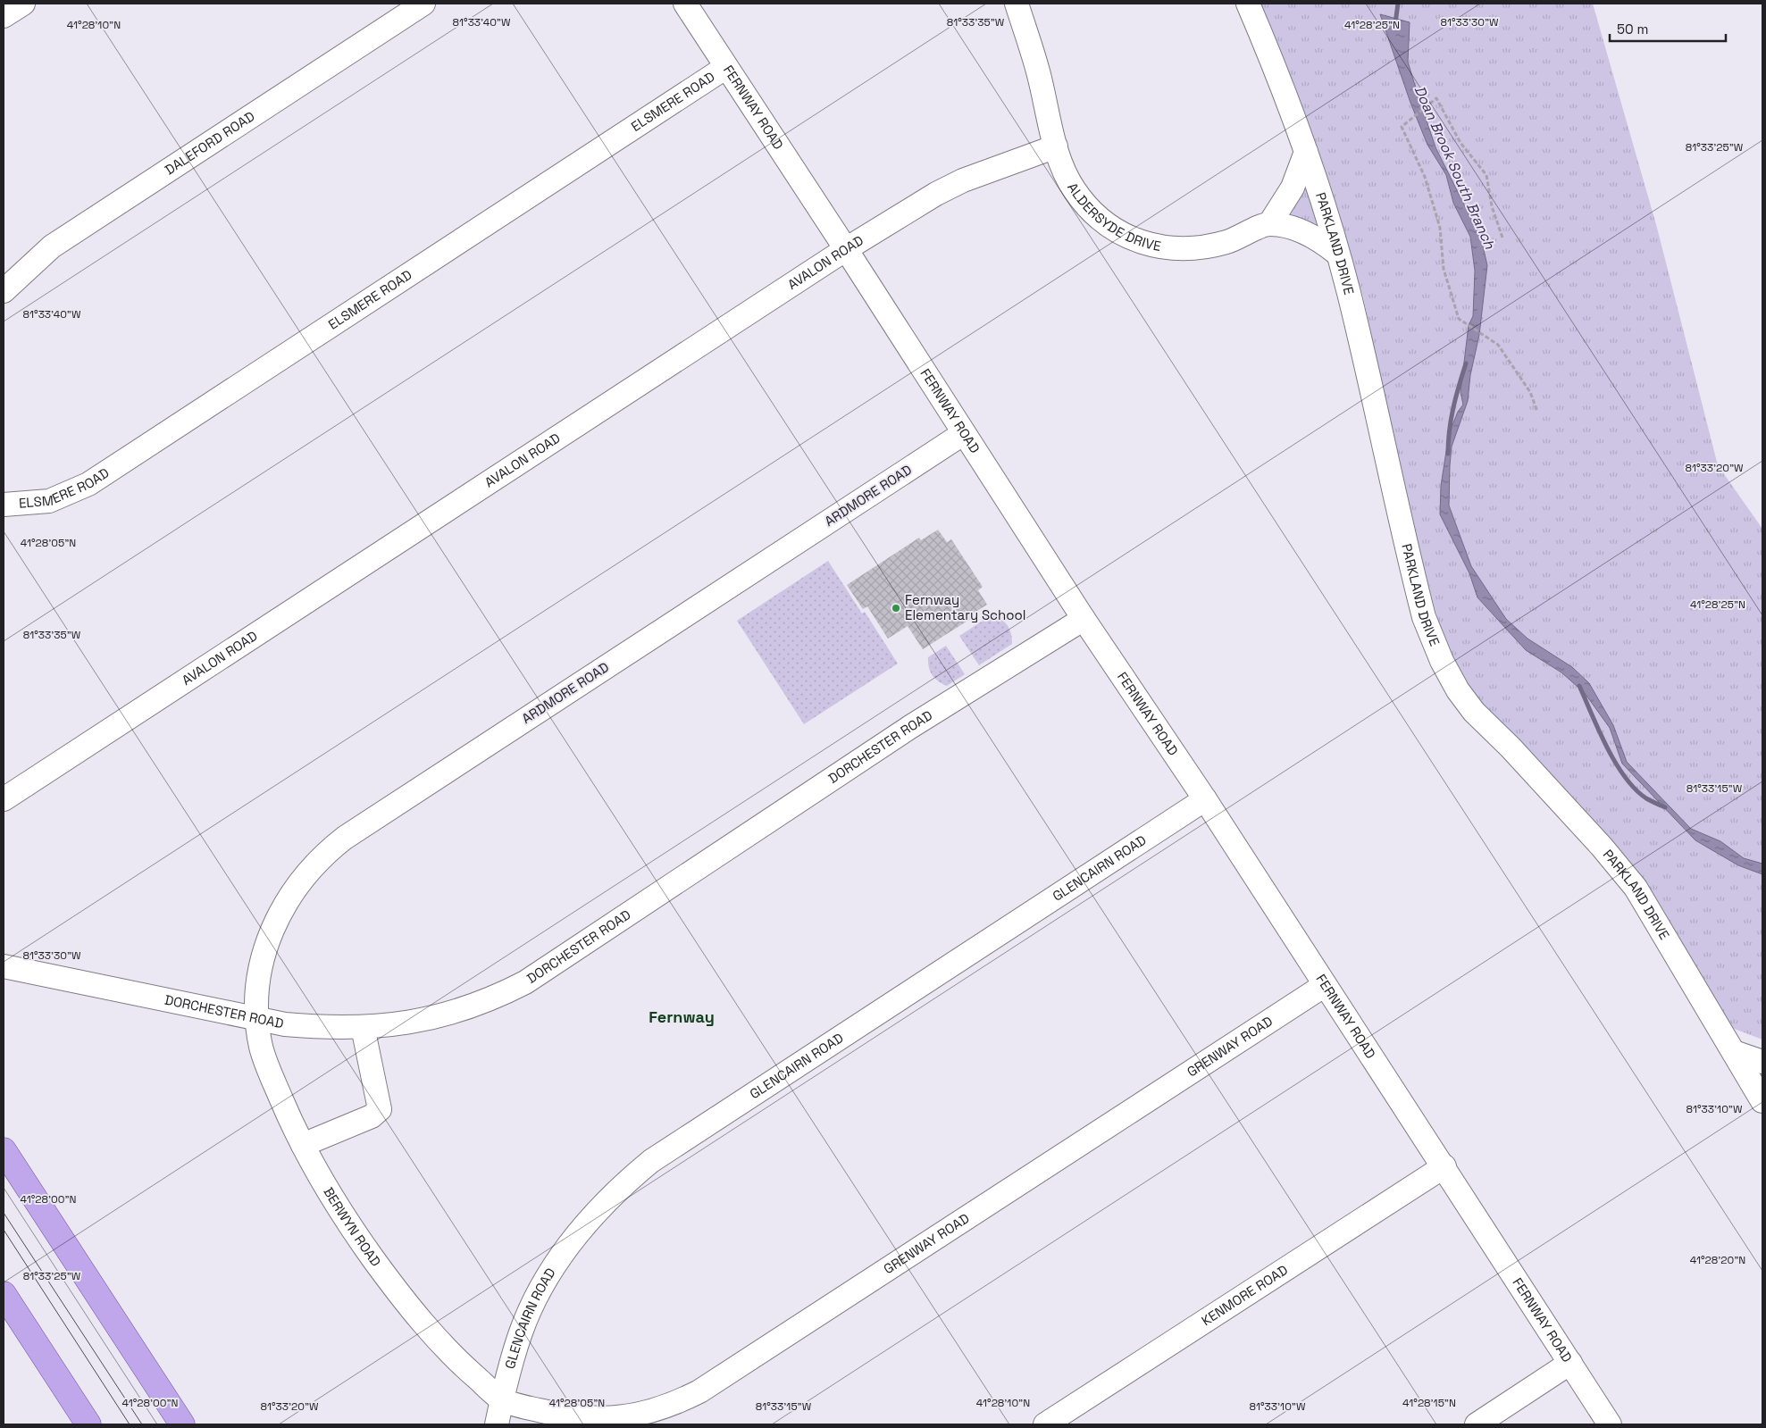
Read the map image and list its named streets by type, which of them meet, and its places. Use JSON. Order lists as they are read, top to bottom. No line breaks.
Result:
{"streets":{"street":["ELSMERE ROAD","FERNWAY ROAD","DALEFORD ROAD","ALDERSYDE DRIVE","PARKLAND DRIVE","AVALON ROAD","ARDMORE ROAD","DORCHESTER ROAD","GLENCAIRN ROAD","GRENWAY ROAD","BERWYN ROAD","KENMORE ROAD"]},"crossings":[["ELSMERE ROAD","FERNWAY ROAD"],["FERNWAY ROAD","AVALON ROAD"],["FERNWAY ROAD","ARDMORE ROAD"],["FERNWAY ROAD","DORCHESTER ROAD"],["FERNWAY ROAD","GLENCAIRN ROAD"],["FERNWAY ROAD","GRENWAY ROAD"],["FERNWAY ROAD","KENMORE ROAD"],["ALDERSYDE DRIVE","AVALON ROAD"],["ARDMORE ROAD","DORCHESTER ROAD"],["ARDMORE ROAD","BERWYN ROAD"],["DORCHESTER ROAD","BERWYN ROAD"],["GLENCAIRN ROAD","GRENWAY ROAD"],["GLENCAIRN ROAD","BERWYN ROAD"],["GRENWAY ROAD","BERWYN ROAD"]],"districts":["Fernway"],"water":["Doan Brook South Branch"],"places":["Fernway Elementary School"],"scale_bar":"50 m","coordinates":["81°33'40\"W","81°33'35\"W","81°33'30\"W","41°28'10\"N","41°28'25\"N","81°33'25\"W","81°33'20\"W","41°28'05\"N","81°33'15\"W","81°33'10\"W","41°28'00\"N","41°28'20\"N","41°28'15\"N"]}
